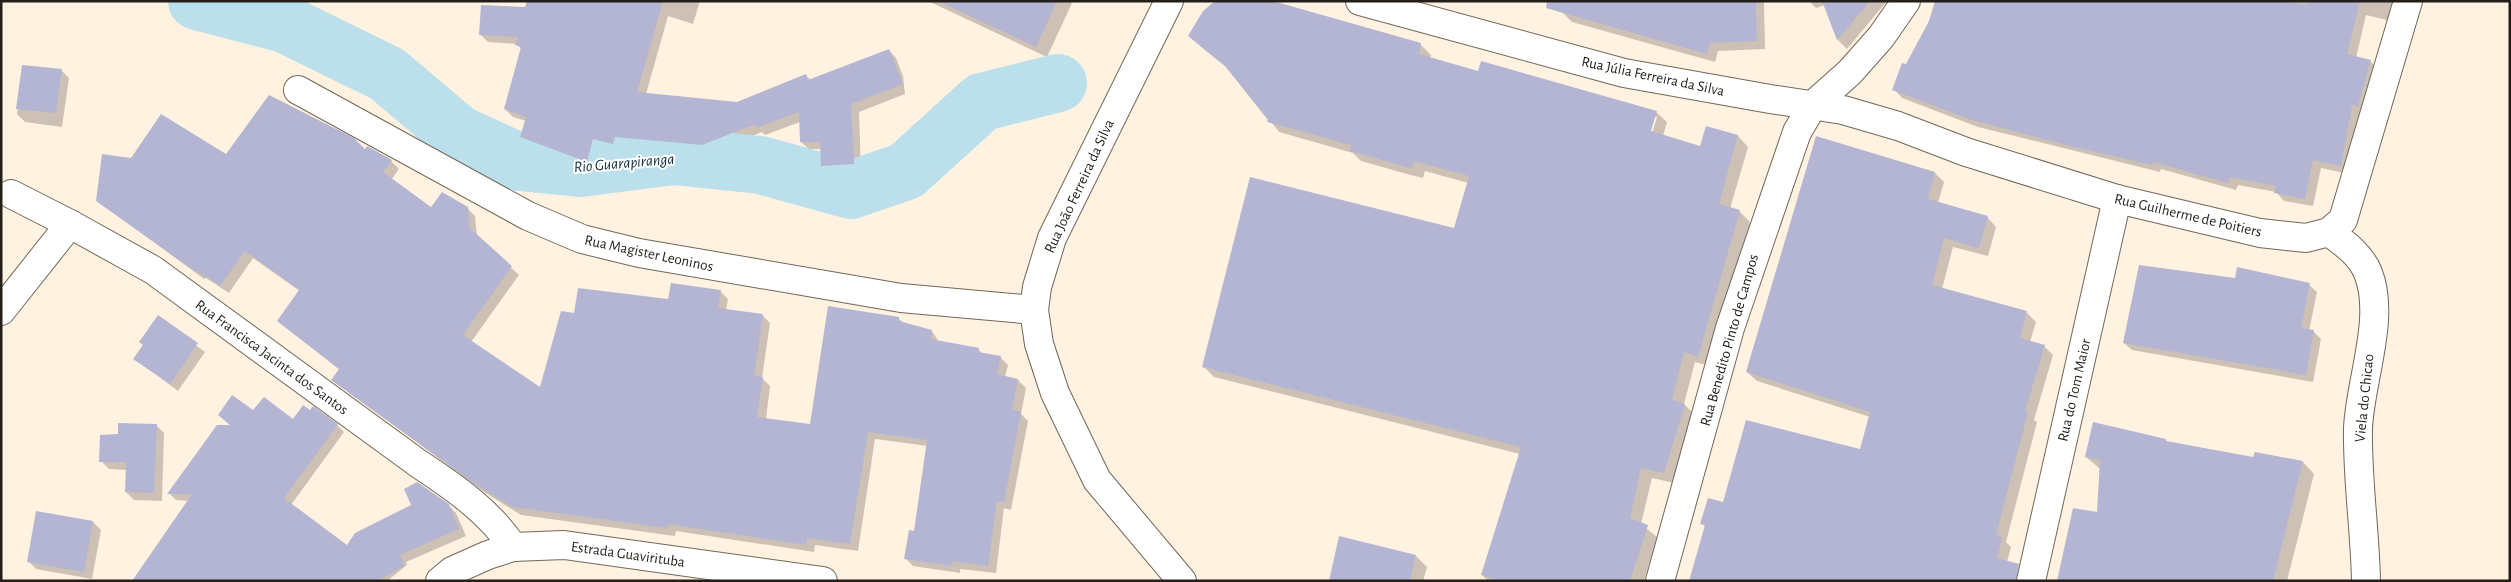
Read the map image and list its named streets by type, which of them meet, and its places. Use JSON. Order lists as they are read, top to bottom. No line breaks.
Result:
{"streets":{"street":["Rua Júlia Ferreira da Silva","Rua João Ferreira da Silva","Rua Guilherme de Poitiers","Rua Magister Leoninos","Rua Benedito Pinto de Campos","Rua Francisca Jacinta dos Santos","Rua do Tom Maior","Viela do Chicao","Estrada Guavirituba"]},"crossings":[["Rua Júlia Ferreira da Silva","Rua Guilherme de Poitiers"],["Rua Júlia Ferreira da Silva","Rua Benedito Pinto de Campos"],["Rua João Ferreira da Silva","Rua Magister Leoninos"],["Rua Guilherme de Poitiers","Rua Benedito Pinto de Campos"],["Rua Guilherme de Poitiers","Rua do Tom Maior"],["Rua Guilherme de Poitiers","Viela do Chicao"],["Rua Francisca Jacinta dos Santos","Estrada Guavirituba"]],"water":["Rio Guarapiranga"]}
